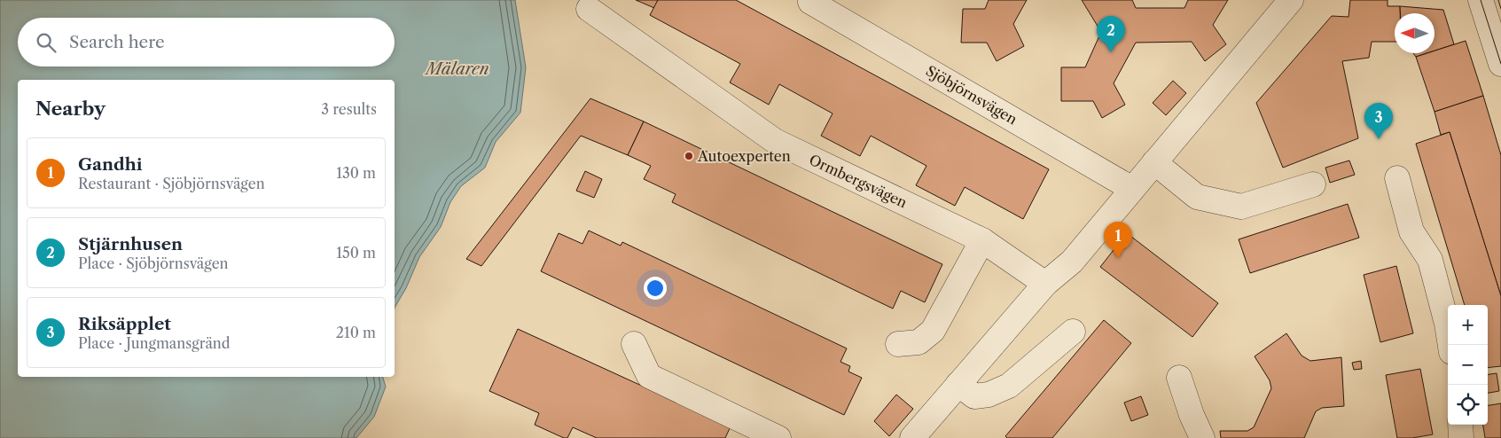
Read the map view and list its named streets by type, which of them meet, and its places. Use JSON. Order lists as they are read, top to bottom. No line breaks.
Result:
{"streets":{"street":["Sjöbjörnsvägen","Ormbergsvägen"]},"water":["Mälaren"],"places":["Autoexperten"],"north":"left","page":{"pins":["2","3","1"],"search":"Search here","heading":["Nearby","3 results"],"list":[{"mark":"1","name":"Gandhi","note":"Restaurant · Sjöbjörnsvägen","value":"130 m"},{"mark":"2","name":"Stjärnhusen","note":"Place · Sjöbjörnsvägen","value":"150 m"},{"mark":"3","name":"Riksäpplet","note":"Place · Jungmansgränd","value":"210 m"}],"map_buttons":["+","−"]}}
